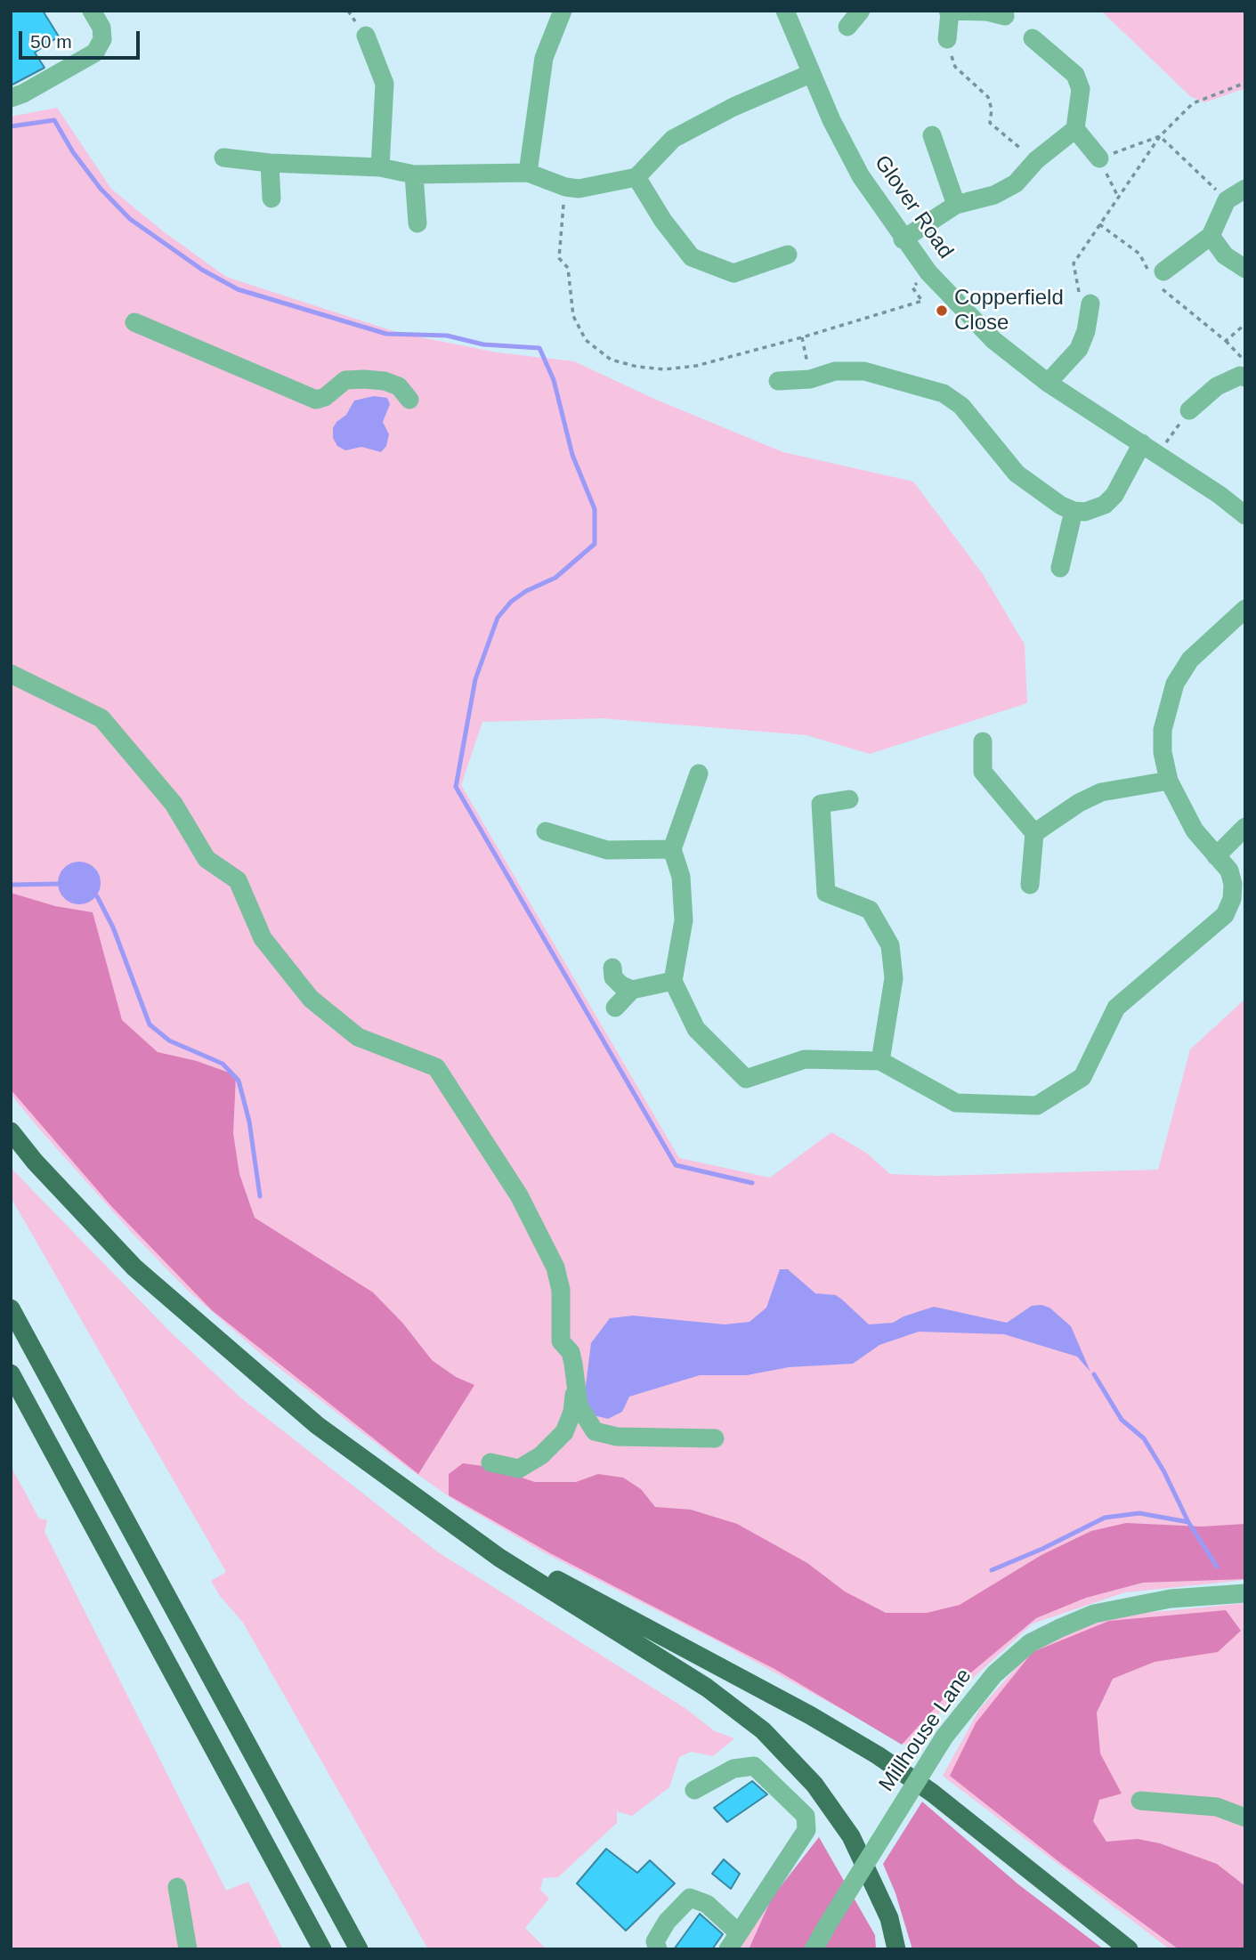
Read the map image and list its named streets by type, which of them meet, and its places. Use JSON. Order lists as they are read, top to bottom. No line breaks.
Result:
{"streets":{"street":["Glover Road","Millhouse Lane"]},"places":["Copperfield Close"],"scale_bar":"50 m"}
